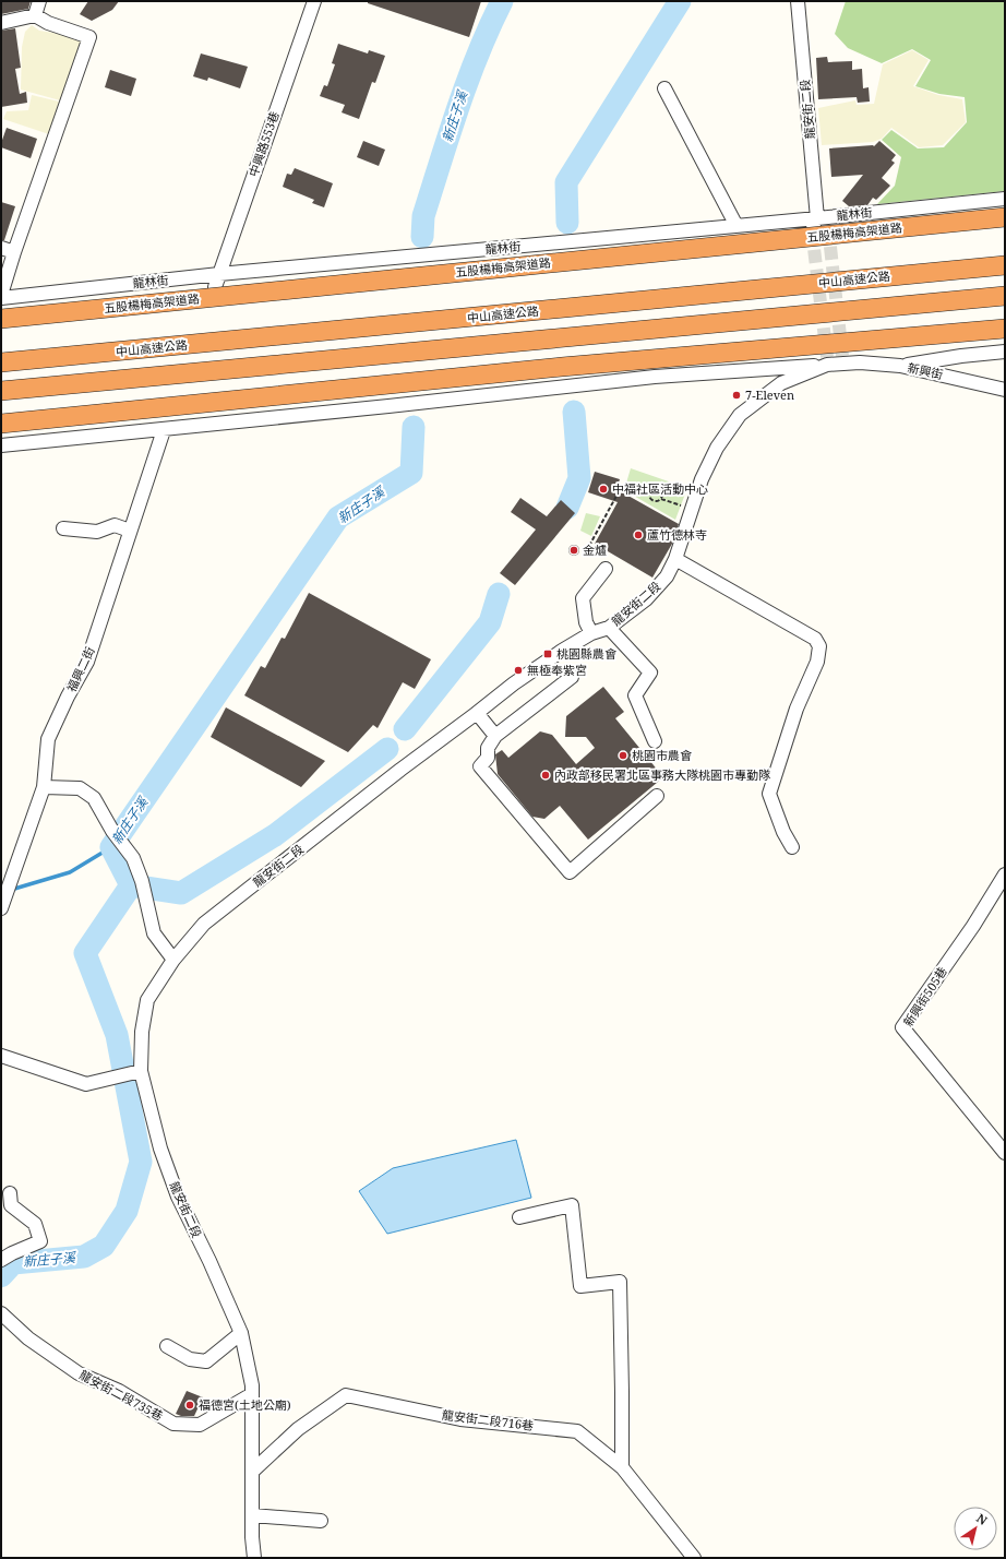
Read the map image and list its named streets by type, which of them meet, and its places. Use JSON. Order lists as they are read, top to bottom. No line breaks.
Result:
{"streets":{"highway":["五股楊梅高架道路","中山高速公路"],"street":["龍安街二段","中興路553巷","龍林街","新興街","福興二街","新興街505巷","龍安街二段735巷","龍安街二段716巷"]},"crossings":[["龍安街二段","龍林街"],["龍安街二段","新興街"],["龍安街二段","龍安街二段735巷"],["龍安街二段","龍安街二段716巷"],["中興路553巷","龍林街"]],"water":["新庄子溪"],"places":{"other":["7-Eleven","中福社區活動中心","蘆竹德林寺","金爐","無極奉紫宮","桃園市農會","內政部移民署北區事務大隊桃園市專勤隊","福德宮(土地公廟)"],"transit":["桃園縣農會"]},"north":"top right"}
